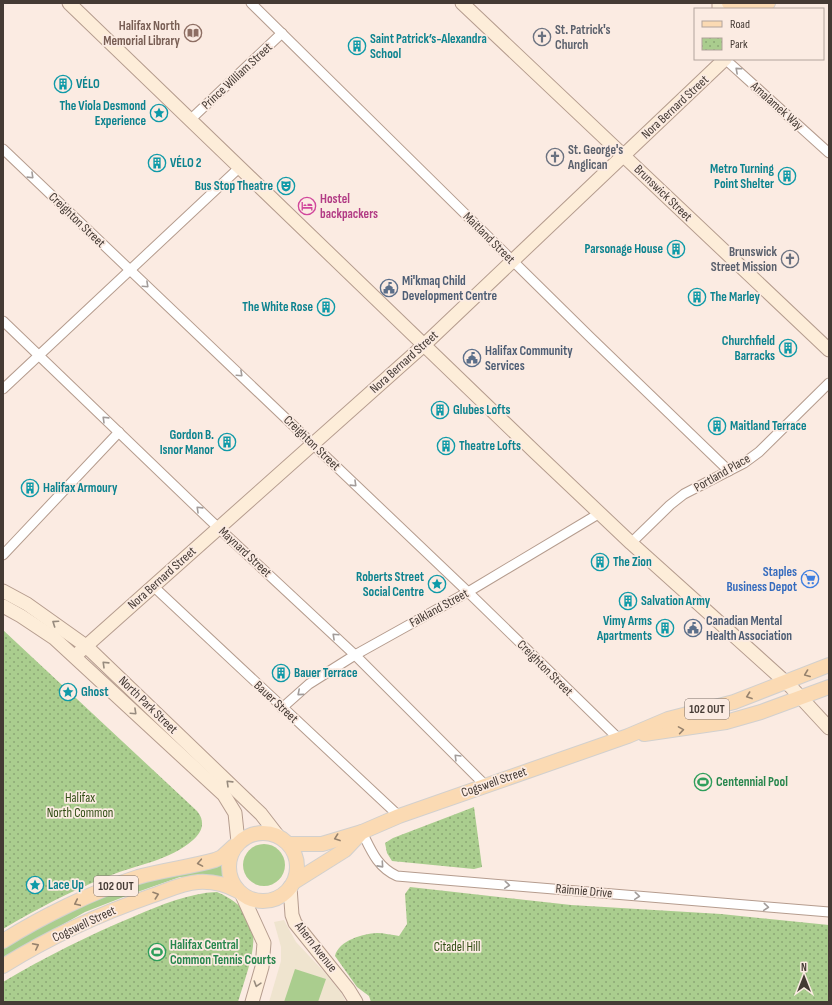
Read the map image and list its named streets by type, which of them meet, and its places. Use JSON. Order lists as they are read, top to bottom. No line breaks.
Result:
{"streets":{"main road":["Nora Bernard Street","Brunswick Street","North Park Street","102 OUT","Cogswell Street","Ahern Avenue"],"street":["Prince William Street","Amalamek Way","Creighton Street","Maitland Street","Portland Place","Maynard Street","Falkland Street","Bauer Street","Rainnie Drive"]},"crossings":[["Prince William Street","Maitland Street"],["Nora Bernard Street","Brunswick Street"],["Nora Bernard Street","Creighton Street"],["Nora Bernard Street","Maitland Street"],["Nora Bernard Street","Maynard Street"],["Nora Bernard Street","Bauer Street"],["Nora Bernard Street","North Park Street"],["Creighton Street","Falkland Street"],["Creighton Street","Cogswell Street"],["Maitland Street","Portland Place"],["Maynard Street","Falkland Street"],["Maynard Street","Cogswell Street"],["Falkland Street","Bauer Street"],["Bauer Street","Cogswell Street"],["North Park Street","102 OUT"],["North Park Street","Cogswell Street"],["North Park Street","Ahern Avenue"],["102 OUT","Cogswell Street"],["102 OUT","Ahern Avenue"],["Cogswell Street","Rainnie Drive"],["Cogswell Street","Ahern Avenue"]],"one_way":["Amalamek Way","Creighton Street","Maynard Street","Rainnie Drive"],"parks":["Halifax North Common","Citadel Hill"],"places":{"library":["Halifax North Memorial Library"],"church":["St. Patrick's Church","St. George's Anglican","Brunswick Street Mission"],"building":["Saint Patrick’s-Alexandra School","VÉLO","VÉLO 2","Metro Turning Point Shelter","Parsonage House","The Marley","The White Rose","Churchfield Barracks","Glubes Lofts","Maitland Terrace","Gordon B. Isnor Manor","Theatre Lofts","Halifax Armoury","The Zion","Salvation Army","Vimy Arms Apartments","Bauer Terrace"],"place":["The Viola Desmond Experience","Roberts Street Social Centre","Ghost","Lace Up"],"theatre":["Bus Stop Theatre"],"hotel":["Hostel backpackers"],"public building":["Mi'kmaq Child Development Centre","Halifax Community Services","Canadian Mental Health Association"],"supermarket":["Staples Business Depot"],"sports":["Centennial Pool","Halifax Central Common Tennis Courts"]},"legend":["Road","Park"],"north":"top"}
